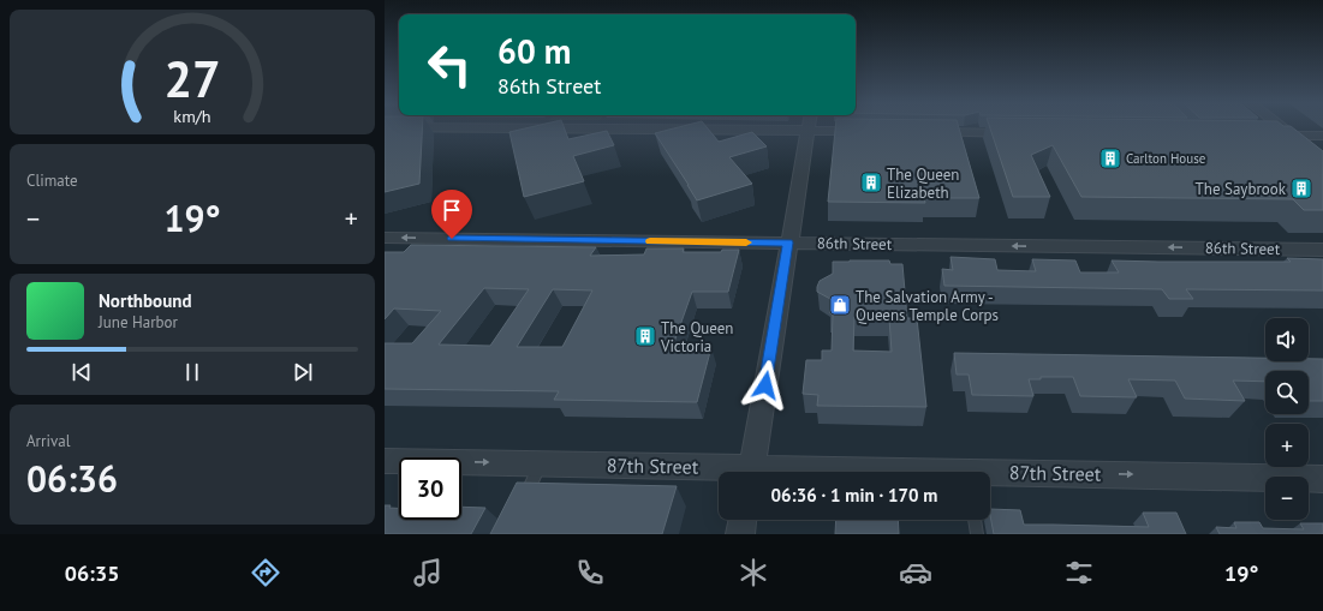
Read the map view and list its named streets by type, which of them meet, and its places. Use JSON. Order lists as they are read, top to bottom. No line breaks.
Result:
{"streets":{"street":["86th Street","87th Street"]},"one_way":["87th Street"],"places":{"building":["Carlton House","The Queen Elizabeth","The Saybrook","The Queen Victoria"],"shop":["The Salvation Army - Queens Temple Corps"]},"page":{"turn":["60 m","86th Street"],"tile":["Climate",["Arrival","06:36"]],"heat":["−","19°","+"],"song":["Northbound","June Harbor"],"map_buttons":["+","−"],"limit":"30","trip":"06:36 · 1 min · 170 m","tabs":["06:35","19°"],"gauge":["27","km/h"]}}
